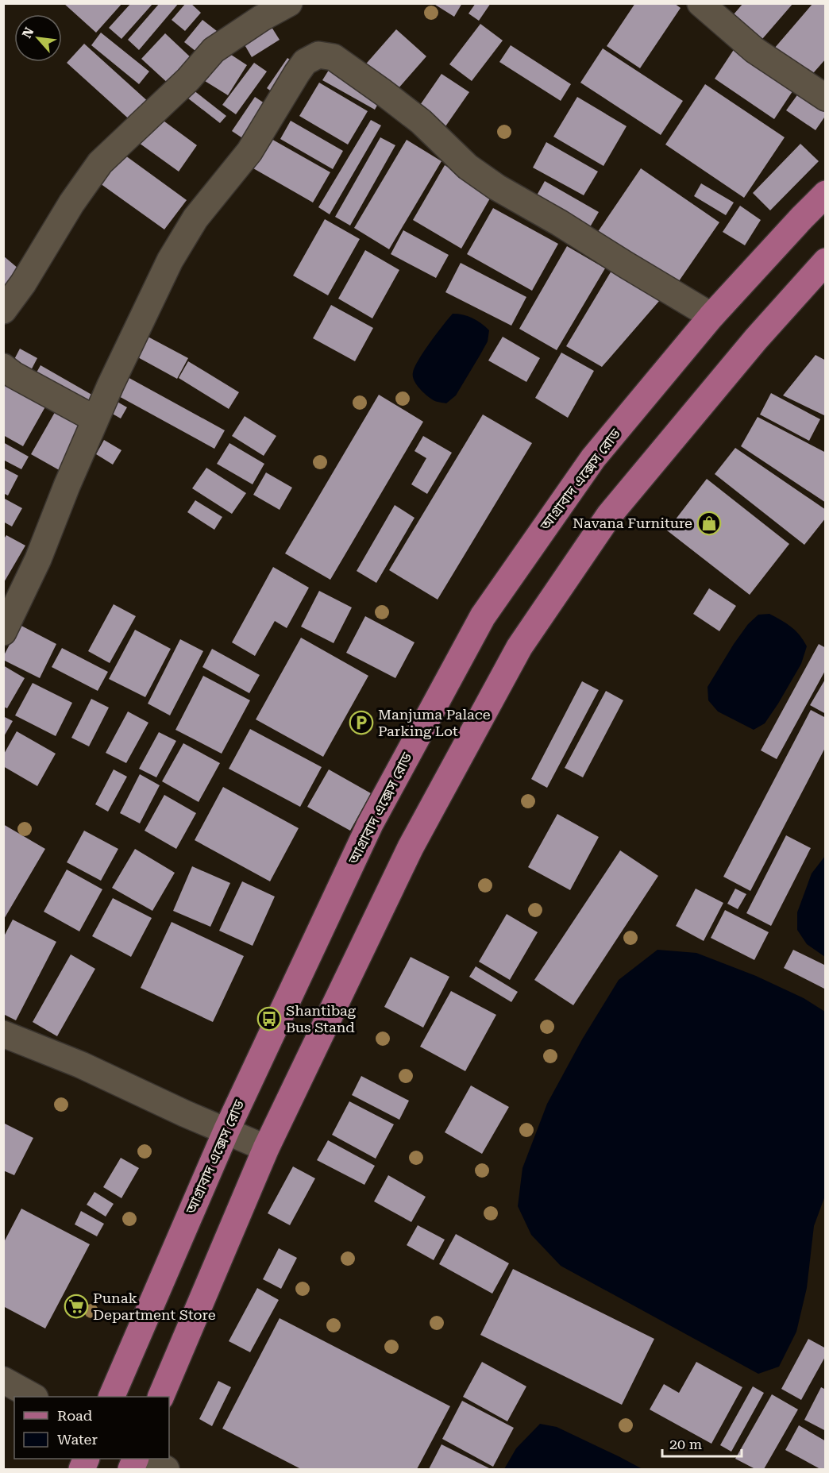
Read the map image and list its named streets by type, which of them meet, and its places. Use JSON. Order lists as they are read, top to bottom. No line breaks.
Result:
{"streets":{"main road":["আগ্রাবাদ এক্সেস রোড"]},"places":{"shop":["Navana Furniture"],"parking":["Manjuma Palace Parking Lot"],"bus stop":["Shantibag Bus Stand"],"supermarket":["Punak Department Store"]},"legend":["Road","Water"],"scale_bar":"20 m","north":"top left"}
